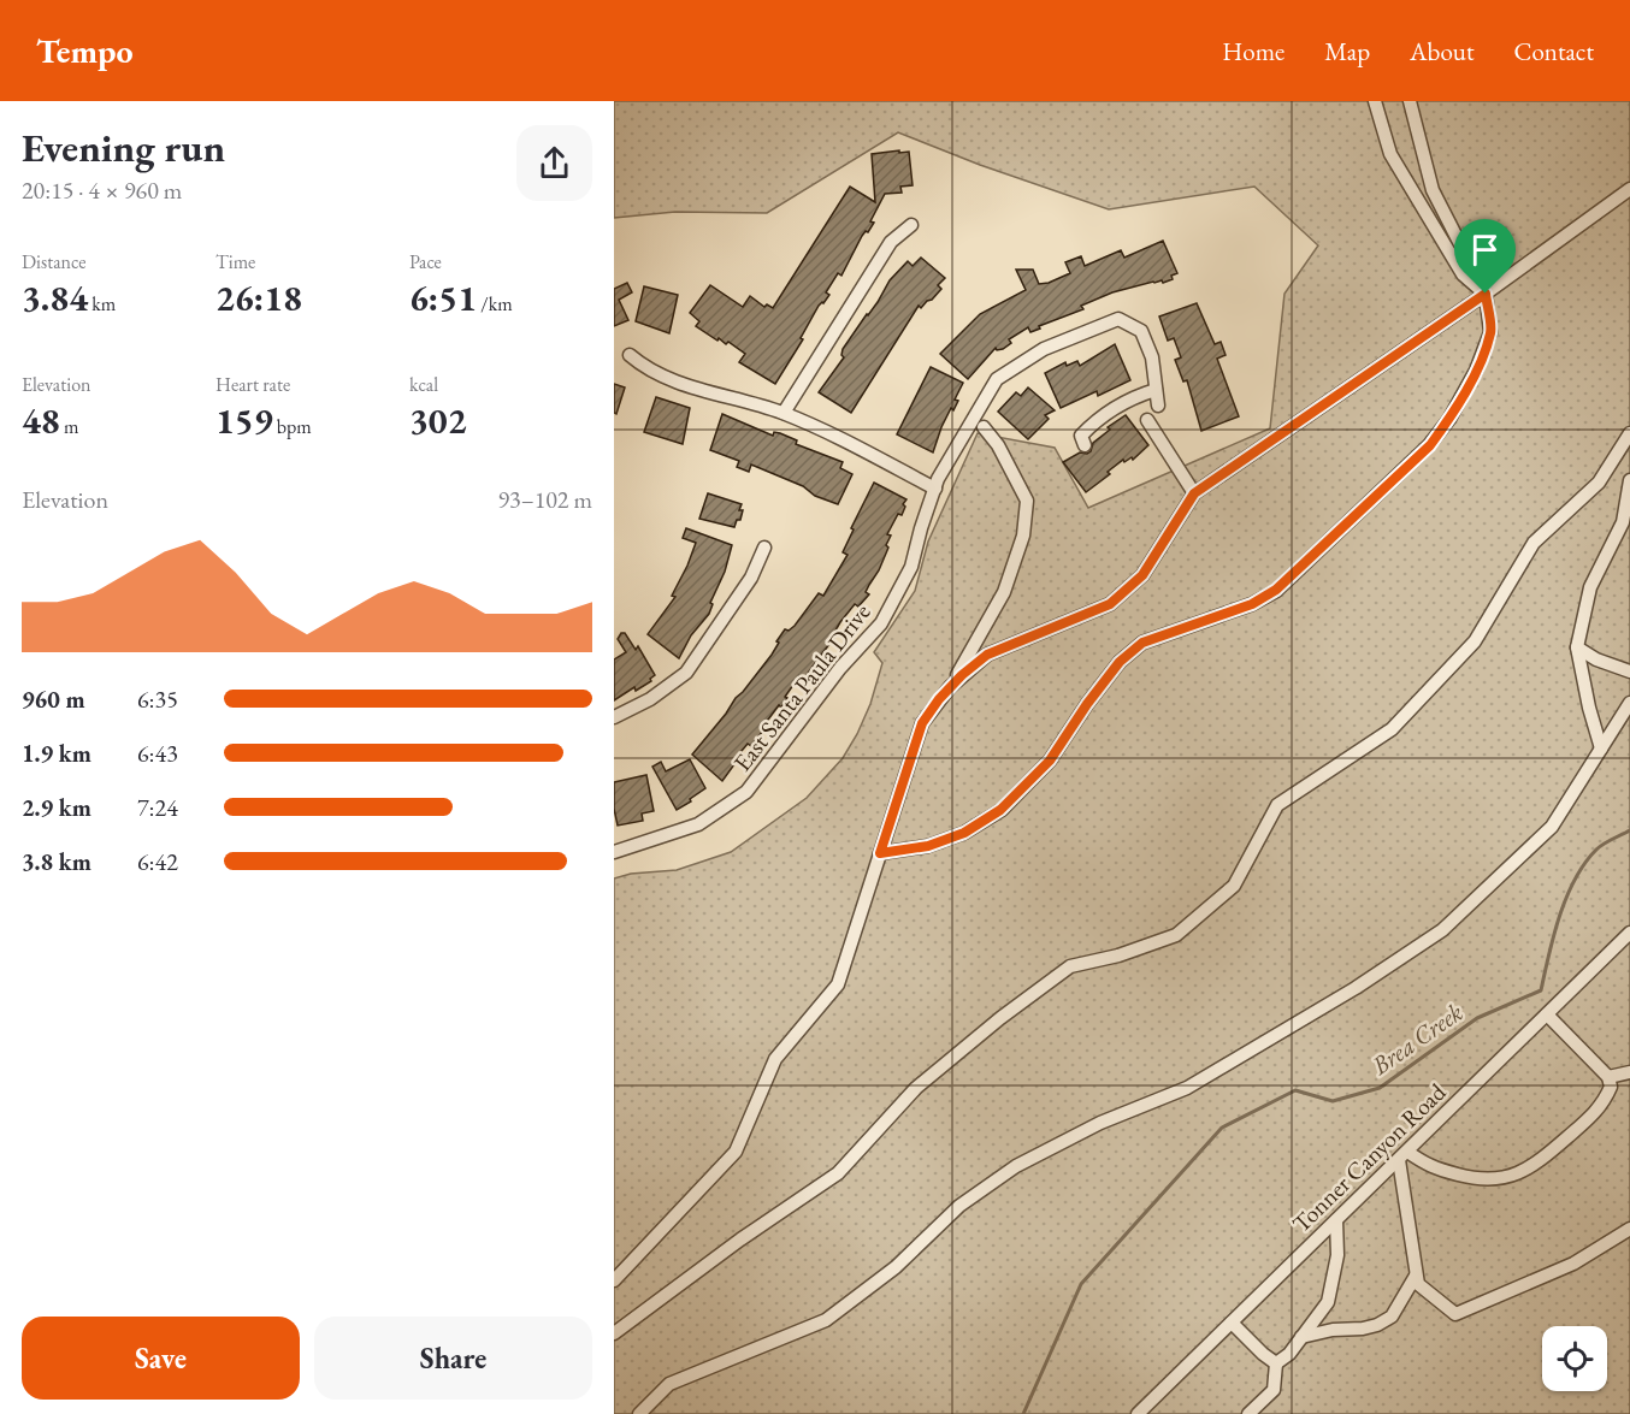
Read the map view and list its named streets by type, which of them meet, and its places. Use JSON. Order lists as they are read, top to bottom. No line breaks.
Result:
{"streets":{"street":["East Santa Paula Drive","Tonner Canyon Road"]},"water":["Brea Creek"],"page":{"header":"Tempo","nav":["Home","Map","About","Contact"],"heading":["Evening run","20:15 · 4 × 960 m"],"stats":[["Distance","3.84 km"],["Time","26:18"],["Pace","6:51 /km"],["Elevation","48 m"],["Heart rate","159 bpm"],["kcal","302"]],"chart":["Elevation","93–102 m"],"list":[{"name":"960 m","note":"6:35"},{"name":"1.9 km","note":"6:43"},{"name":"2.9 km","note":"7:24"},{"name":"3.8 km","note":"6:42"}],"buttons":["Save","Share"]}}
